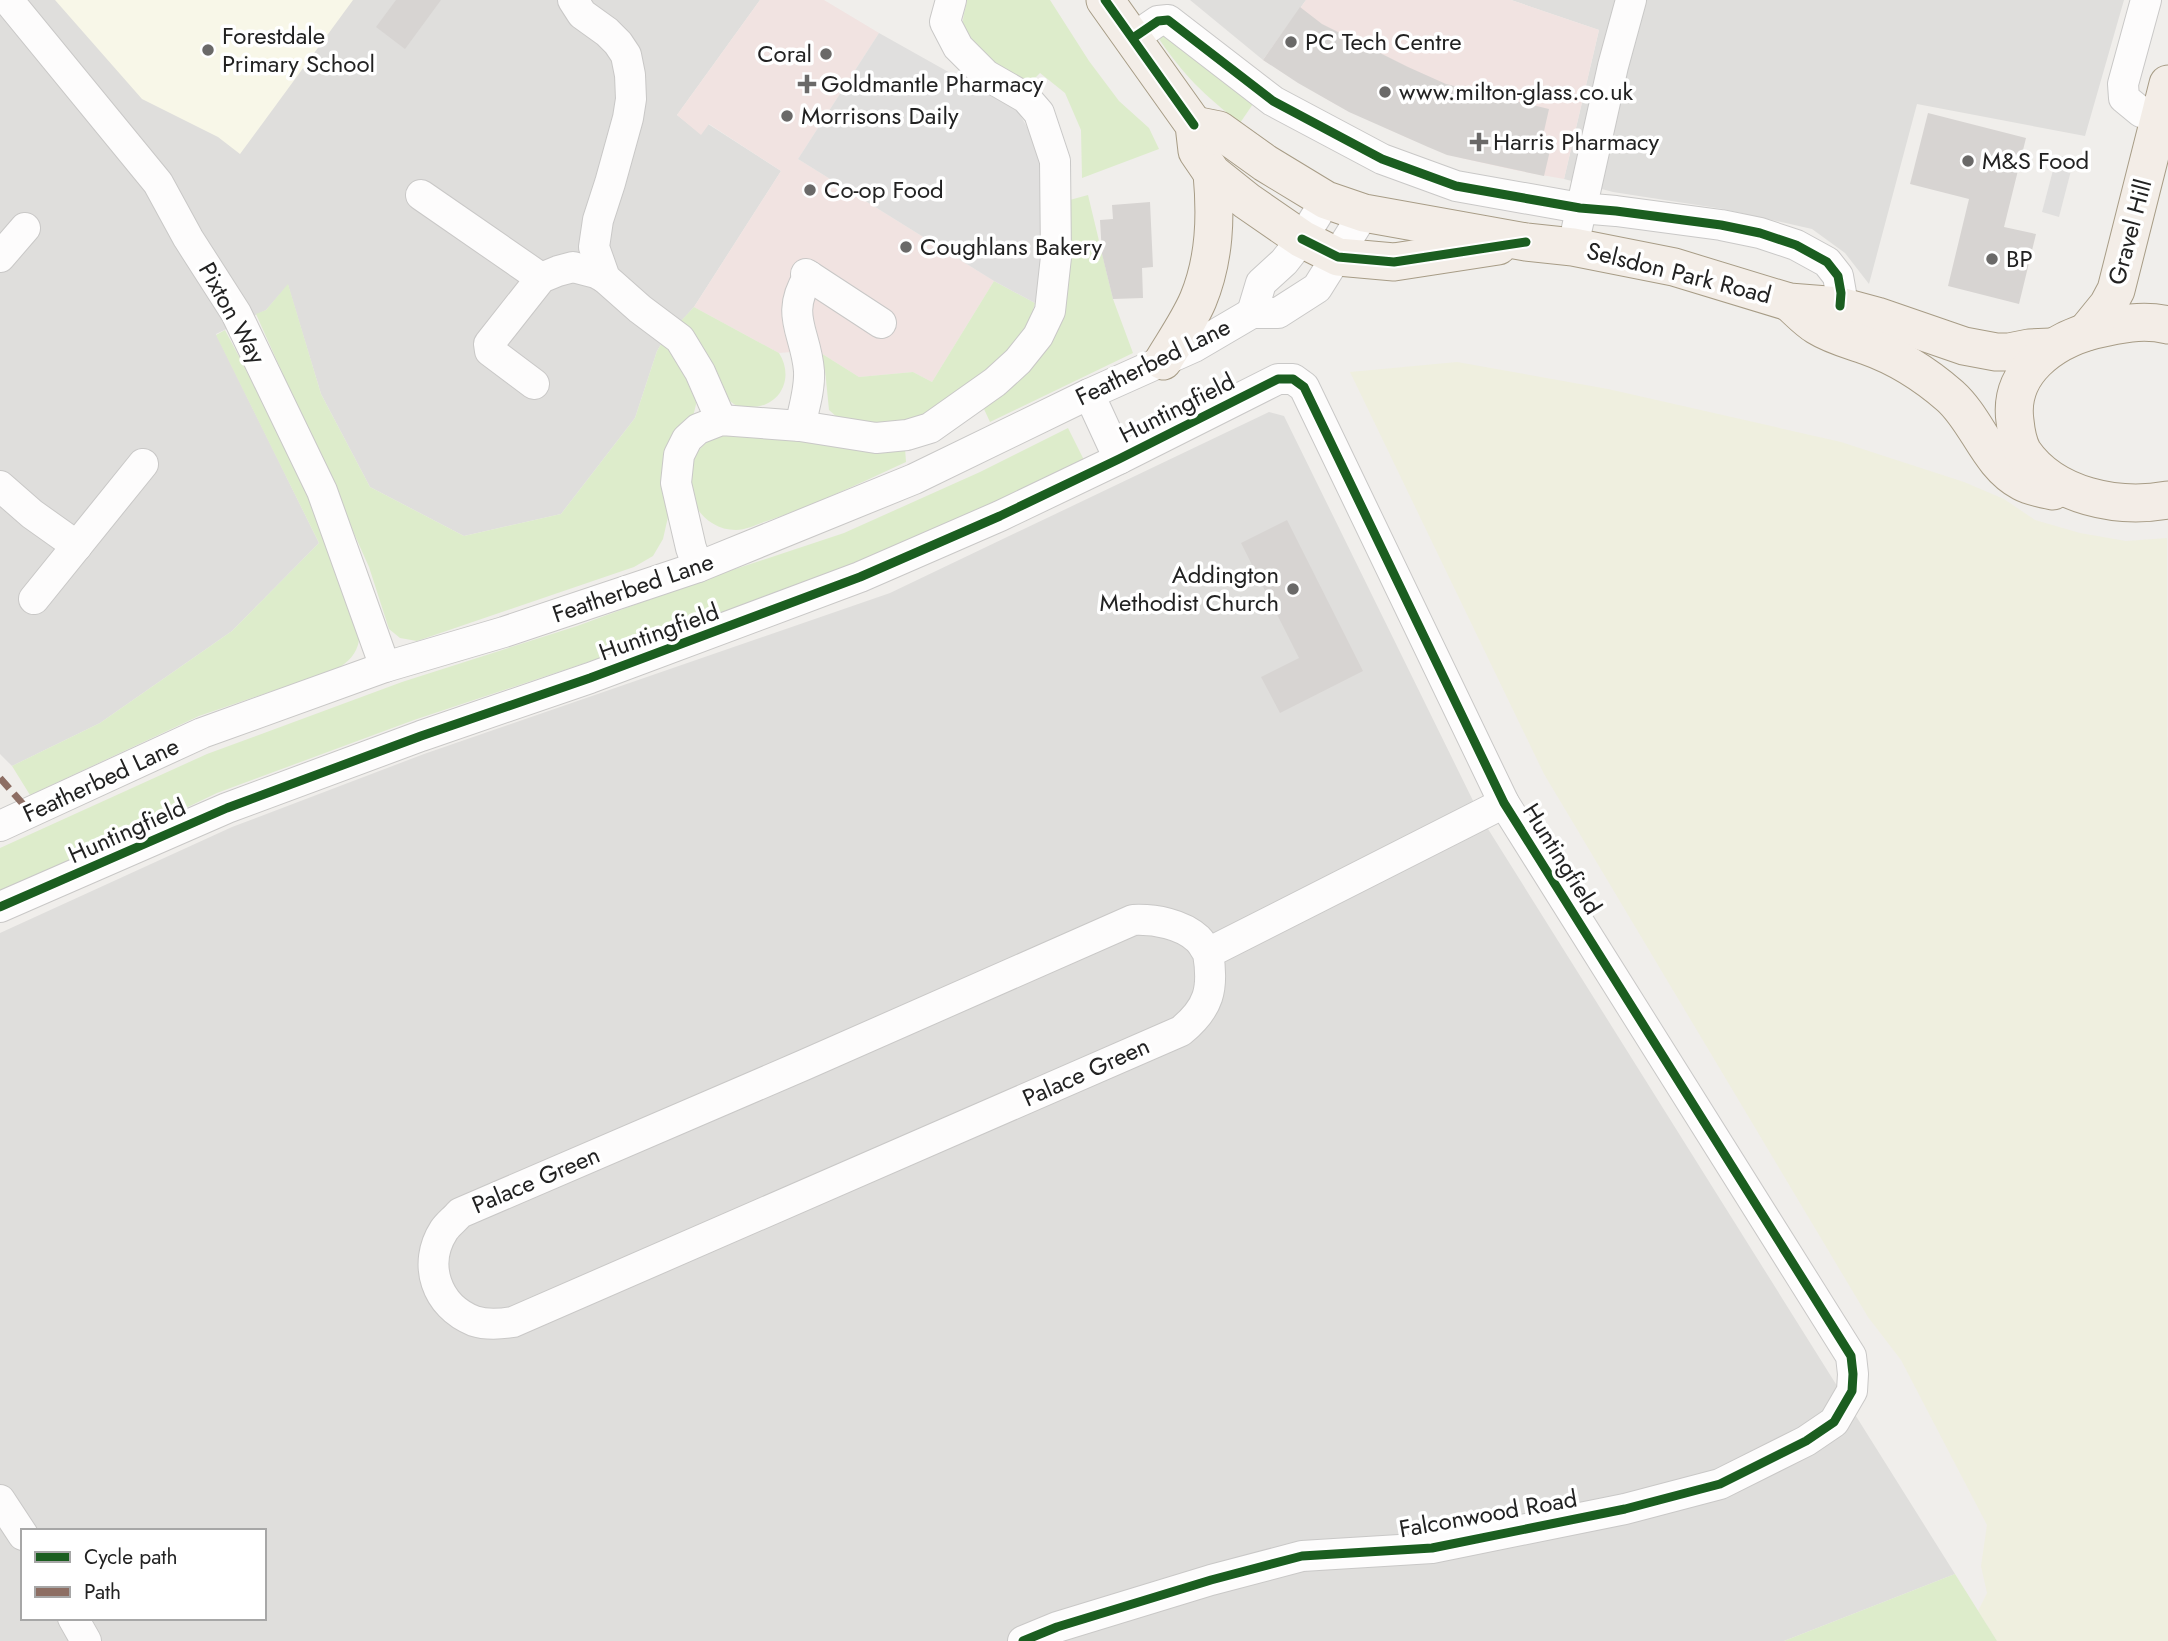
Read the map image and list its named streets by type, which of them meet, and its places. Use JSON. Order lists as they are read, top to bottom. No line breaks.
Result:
{"streets":{"main road":["Gravel Hill","Selsdon Park Road"],"street":["Pixton Way","Featherbed Lane","Huntingfield","Palace Green","Falconwood Road"]},"crossings":[["Selsdon Park Road","Featherbed Lane"],["Pixton Way","Featherbed Lane"],["Featherbed Lane","Huntingfield"],["Huntingfield","Falconwood Road"]],"places":{"other":["PC Tech Centre","Forestdale Primary School","Coral","www.milton-glass.co.uk","Morrisons Daily","M&S Food","Co-op Food","Coughlans Bakery","BP","Addington Methodist Church"],"health":["Goldmantle Pharmacy","Harris Pharmacy"]},"legend":["Cycle path","Path"]}
